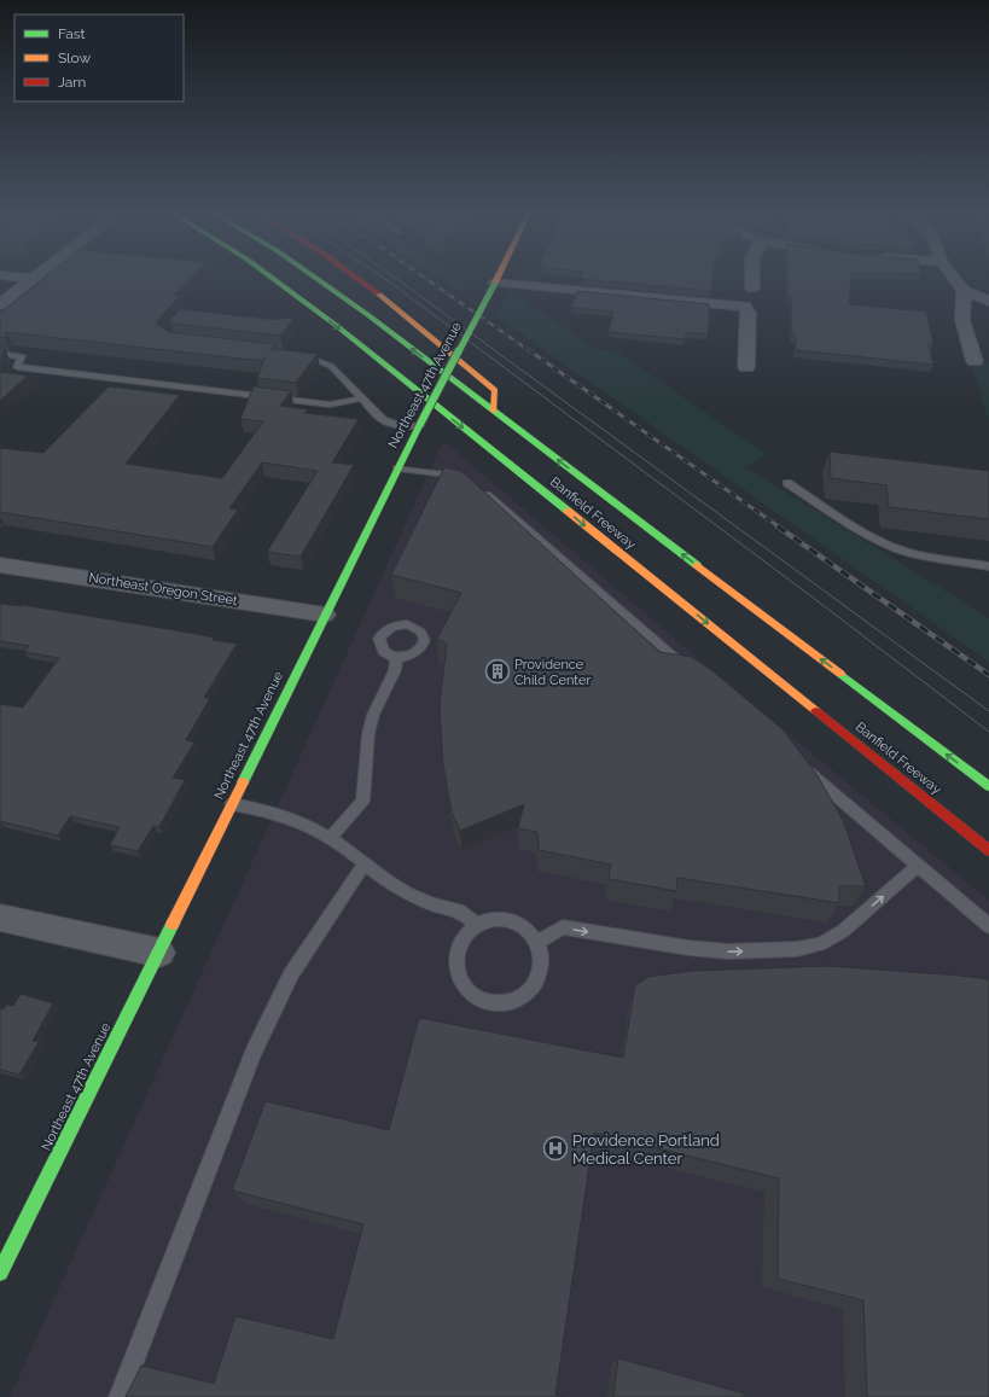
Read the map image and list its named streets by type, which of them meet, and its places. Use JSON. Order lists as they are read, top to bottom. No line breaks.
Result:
{"streets":{"main road":["Northeast 47th Avenue","Banfield Freeway"],"street":["Northeast Oregon Street"]},"crossings":[["Northeast 47th Avenue","Northeast Oregon Street"]],"places":{"building":["Providence Child Center"],"hospital":["Providence Portland Medical Center"]},"legend":["Fast","Slow","Jam"]}
